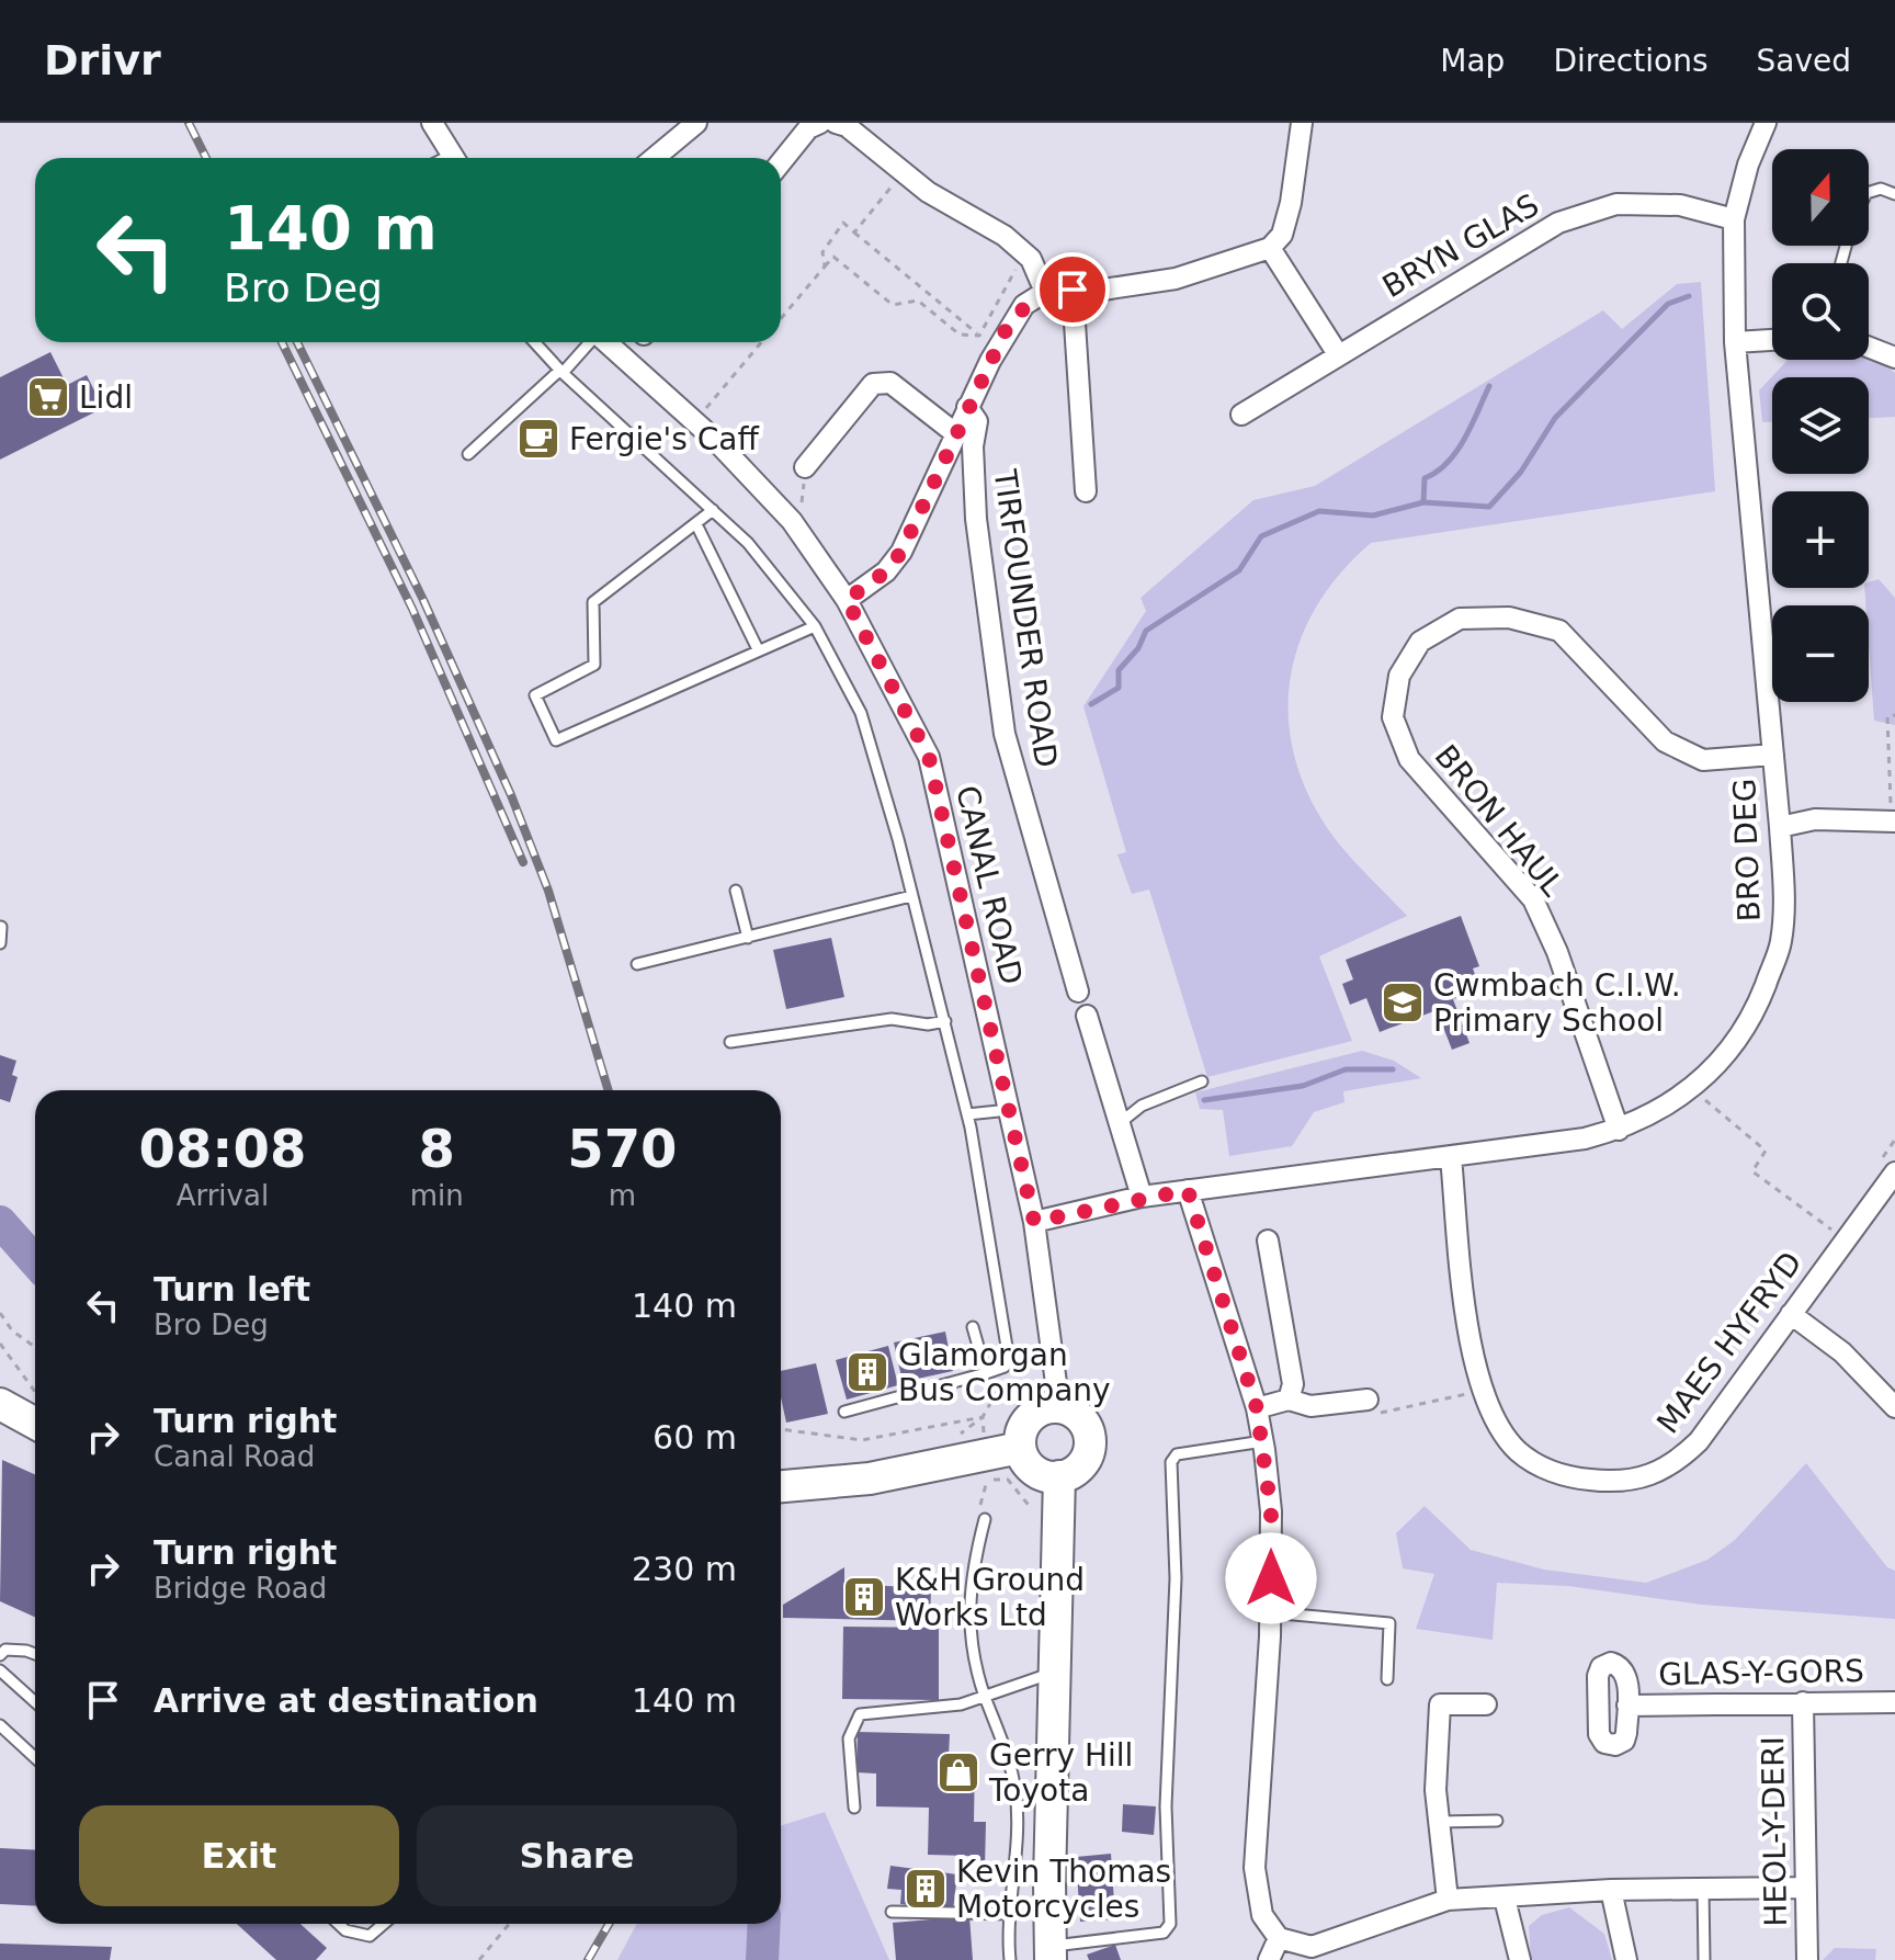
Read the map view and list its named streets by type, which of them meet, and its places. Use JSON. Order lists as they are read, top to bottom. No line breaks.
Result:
{"streets":{"street":["BRYN GLAS","TIRFOUNDER ROAD","BRON HAUL","BRO DEG","CANAL ROAD","MAES HYFRYD","GLAS-Y-GORS","HEOL-Y-DERI"]},"crossings":[["BRYN GLAS","BRO DEG"],["BRON HAUL","BRO DEG"],["BRO DEG","CANAL ROAD"],["BRO DEG","MAES HYFRYD"],["GLAS-Y-GORS","HEOL-Y-DERI"]],"places":{"supermarket":["Lidl"],"cafe":["Fergie's Caff"],"school or university":["Cwmbach C.I.W. Primary School"],"building":["Glamorgan Bus Company","K&H Ground Works Ltd","Kevin Thomas Motorcycles"],"shop":["Gerry Hill Toyota"]},"north":"top","page":{"header":"Drivr","nav":["Map","Directions","Saved"],"map_buttons":["+","−"],"turn":["140 m","Bro Deg"],"eta":["08:08","Arrival","8","min","570","m"],"list":[{"name":"Turn left","note":"Bro Deg","value":"140 m"},{"name":"Turn right","note":"Canal Road","value":"60 m"},{"name":"Turn right","note":"Bridge Road","value":"230 m"},{"name":"Arrive at destination","value":"140 m"}],"buttons":["Exit","Share"]}}
